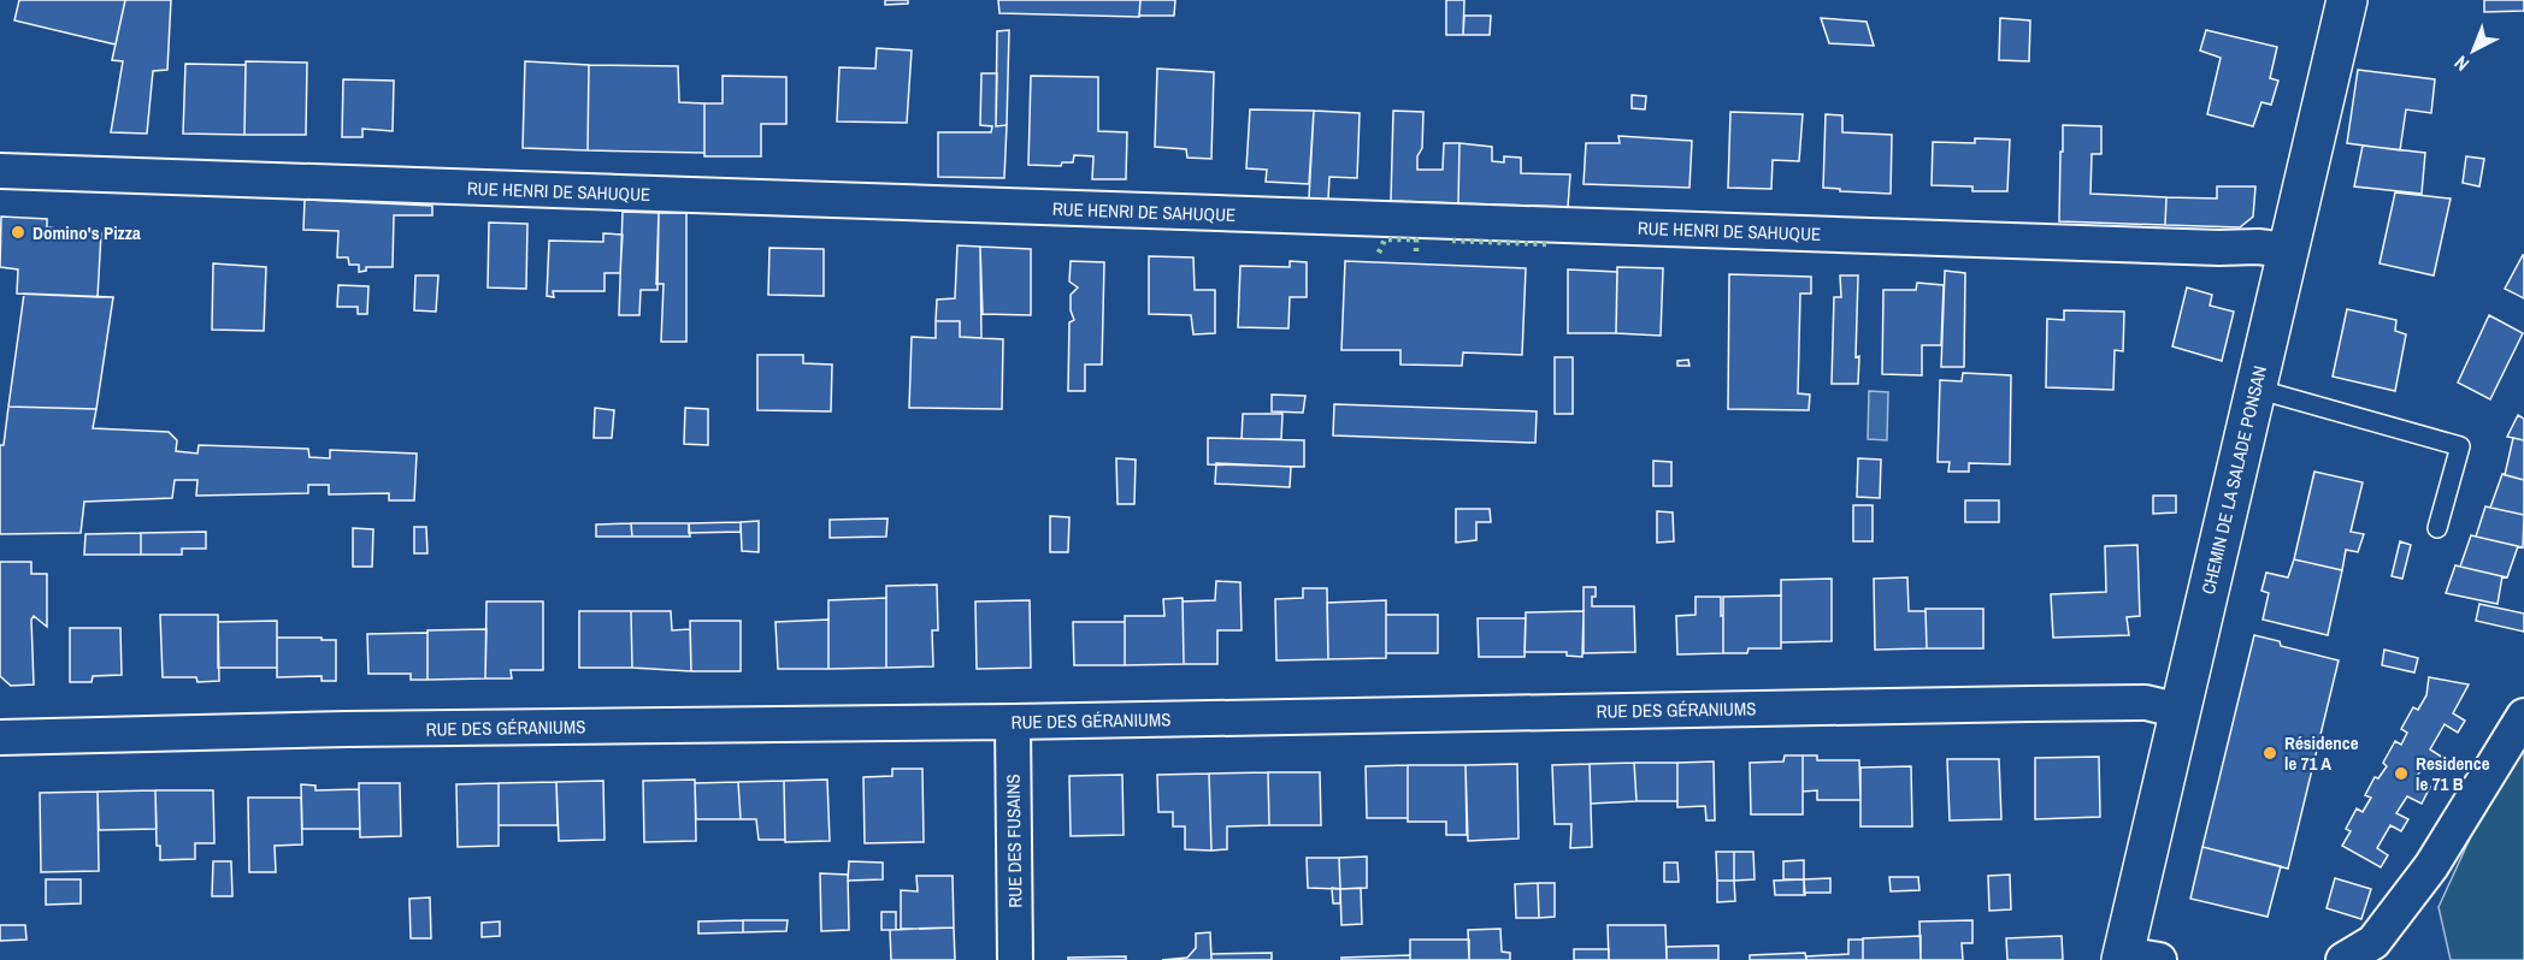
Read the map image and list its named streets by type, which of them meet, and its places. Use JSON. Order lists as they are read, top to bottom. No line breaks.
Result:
{"streets":{"street":["RUE HENRI DE SAHUQUE","CHEMIN DE LA SALADE PONSAN","RUE DES GÉRANIUMS","RUE DES FUSAINS"]},"crossings":[["RUE HENRI DE SAHUQUE","CHEMIN DE LA SALADE PONSAN"],["CHEMIN DE LA SALADE PONSAN","RUE DES GÉRANIUMS"],["RUE DES GÉRANIUMS","RUE DES FUSAINS"]],"places":["Domino's Pizza","Résidence le 71 A","Residence le 71 B"],"north":"bottom left"}
